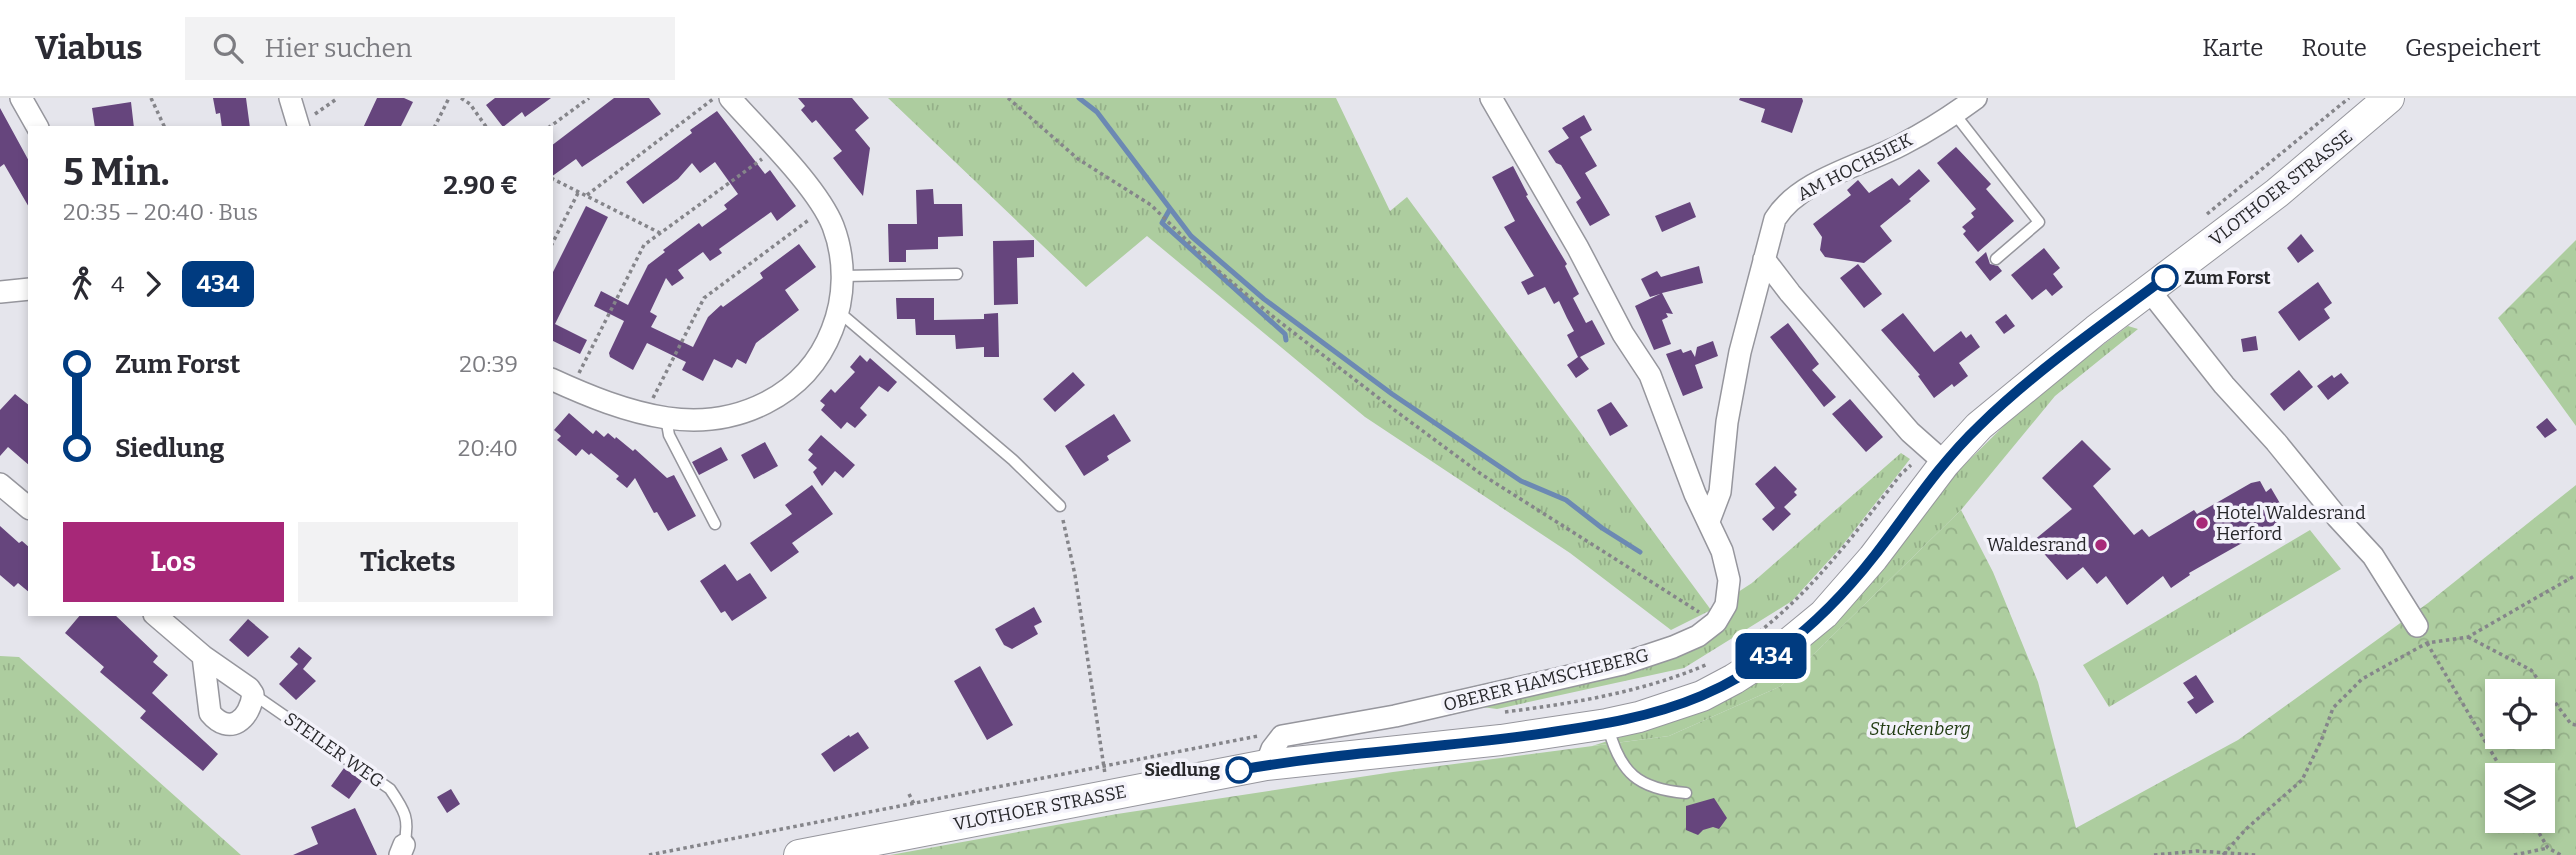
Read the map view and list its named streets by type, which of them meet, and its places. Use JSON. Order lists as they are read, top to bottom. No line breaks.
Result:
{"streets":{"main road":["VLOTHOER STRASSE"],"street":["AM HOCHSIEK","OBERER HAMSCHEBERG","STEILER WEG"]},"parks":["Stuckenberg"],"places":["Zum Forst","Hotel Waldesrand Herford","Waldesrand","Siedlung"],"lines":["bus line 434"],"page":{"header":"Viabus","search":"Hier suchen","nav":["Karte","Route","Gespeichert"],"on_map":"434","heading":["5 Min.","20:35 – 20:40 · Bus","2.90 €"],"legs":["4","434"],"list":[{"name":"Zum Forst","value":"20:39"},{"name":"Siedlung","value":"20:40"}],"buttons":["Los","Tickets"]}}
